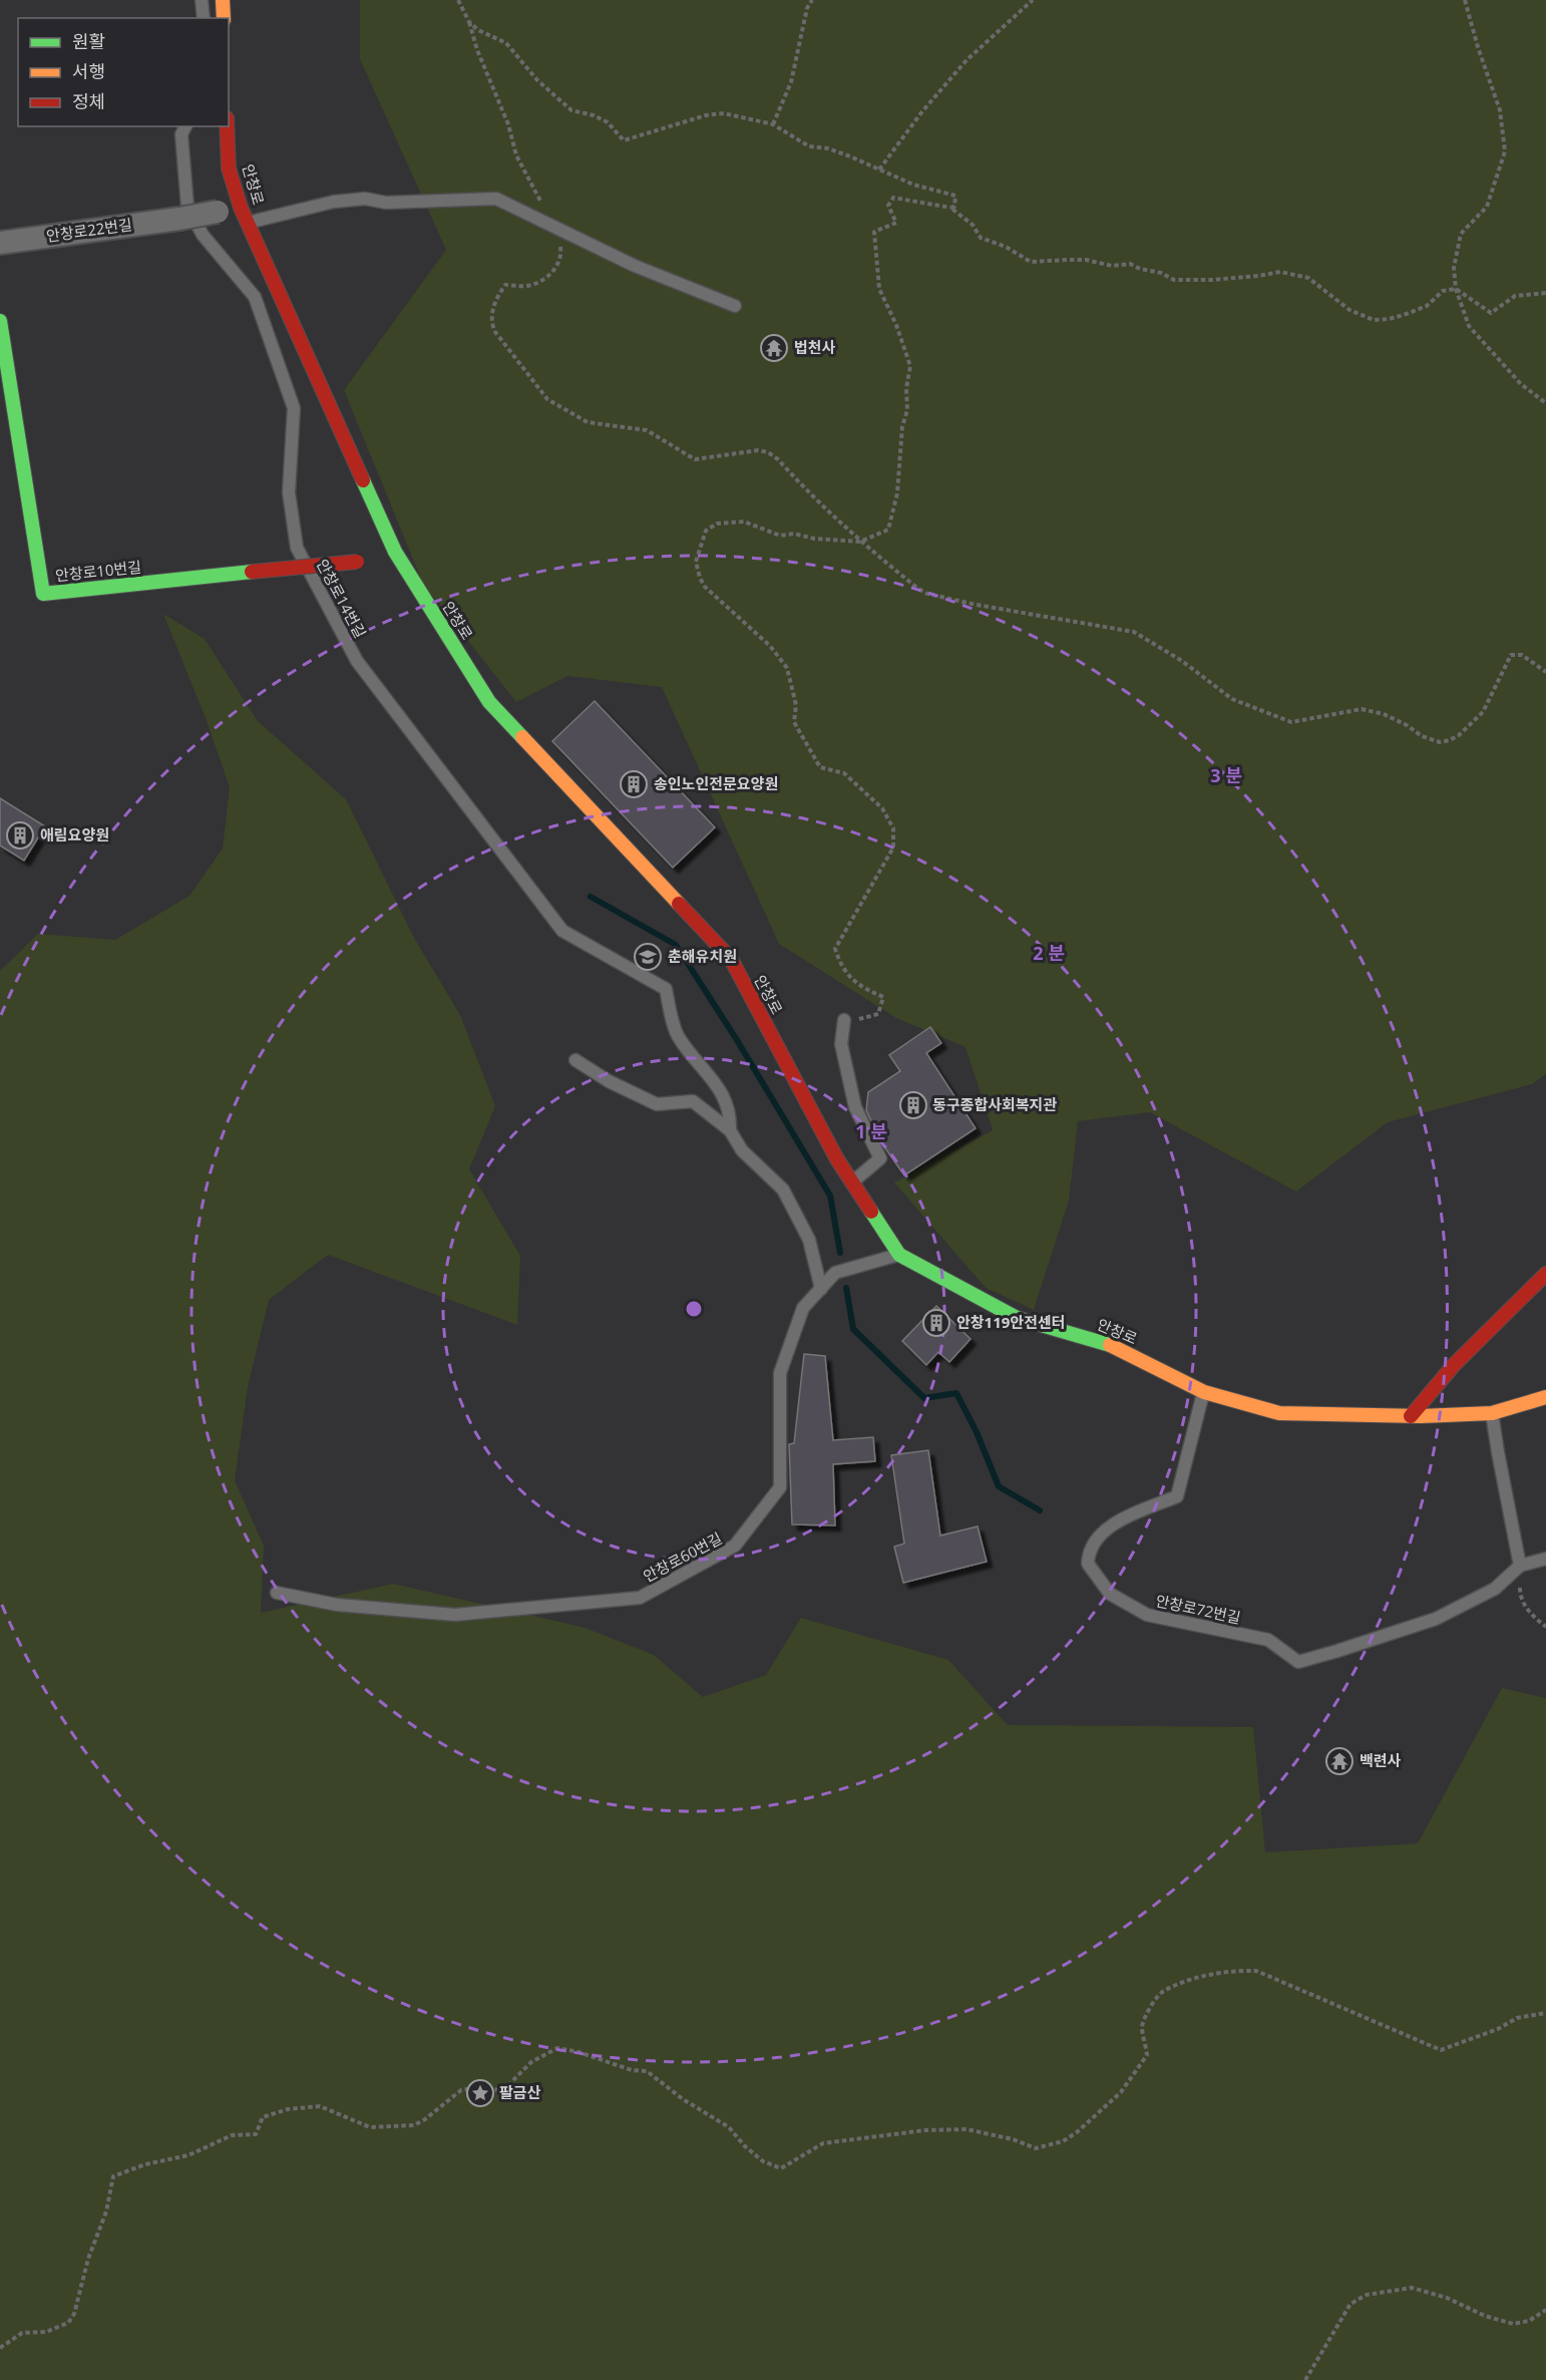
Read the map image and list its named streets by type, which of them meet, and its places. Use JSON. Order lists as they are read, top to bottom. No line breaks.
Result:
{"streets":{"street":["안창로","안창로22번길","안창로10번길"],"lane":["안창로14번길","안창로60번길","안창로72번길"]},"crossings":[["안창로","안창로22번길"],["안창로","안창로60번길"],["안창로","안창로72번길"]],"places":{"temple":["법천사","백련사"],"building":["송인노인전문요양원","애림요양원","동구종합사회복지관","안창119안전센터"],"school or university":["춘해유치원"],"place":["팔금산"]},"legend":["원활","서행","정체"],"rings":["3 분","2 분","1 분"]}
